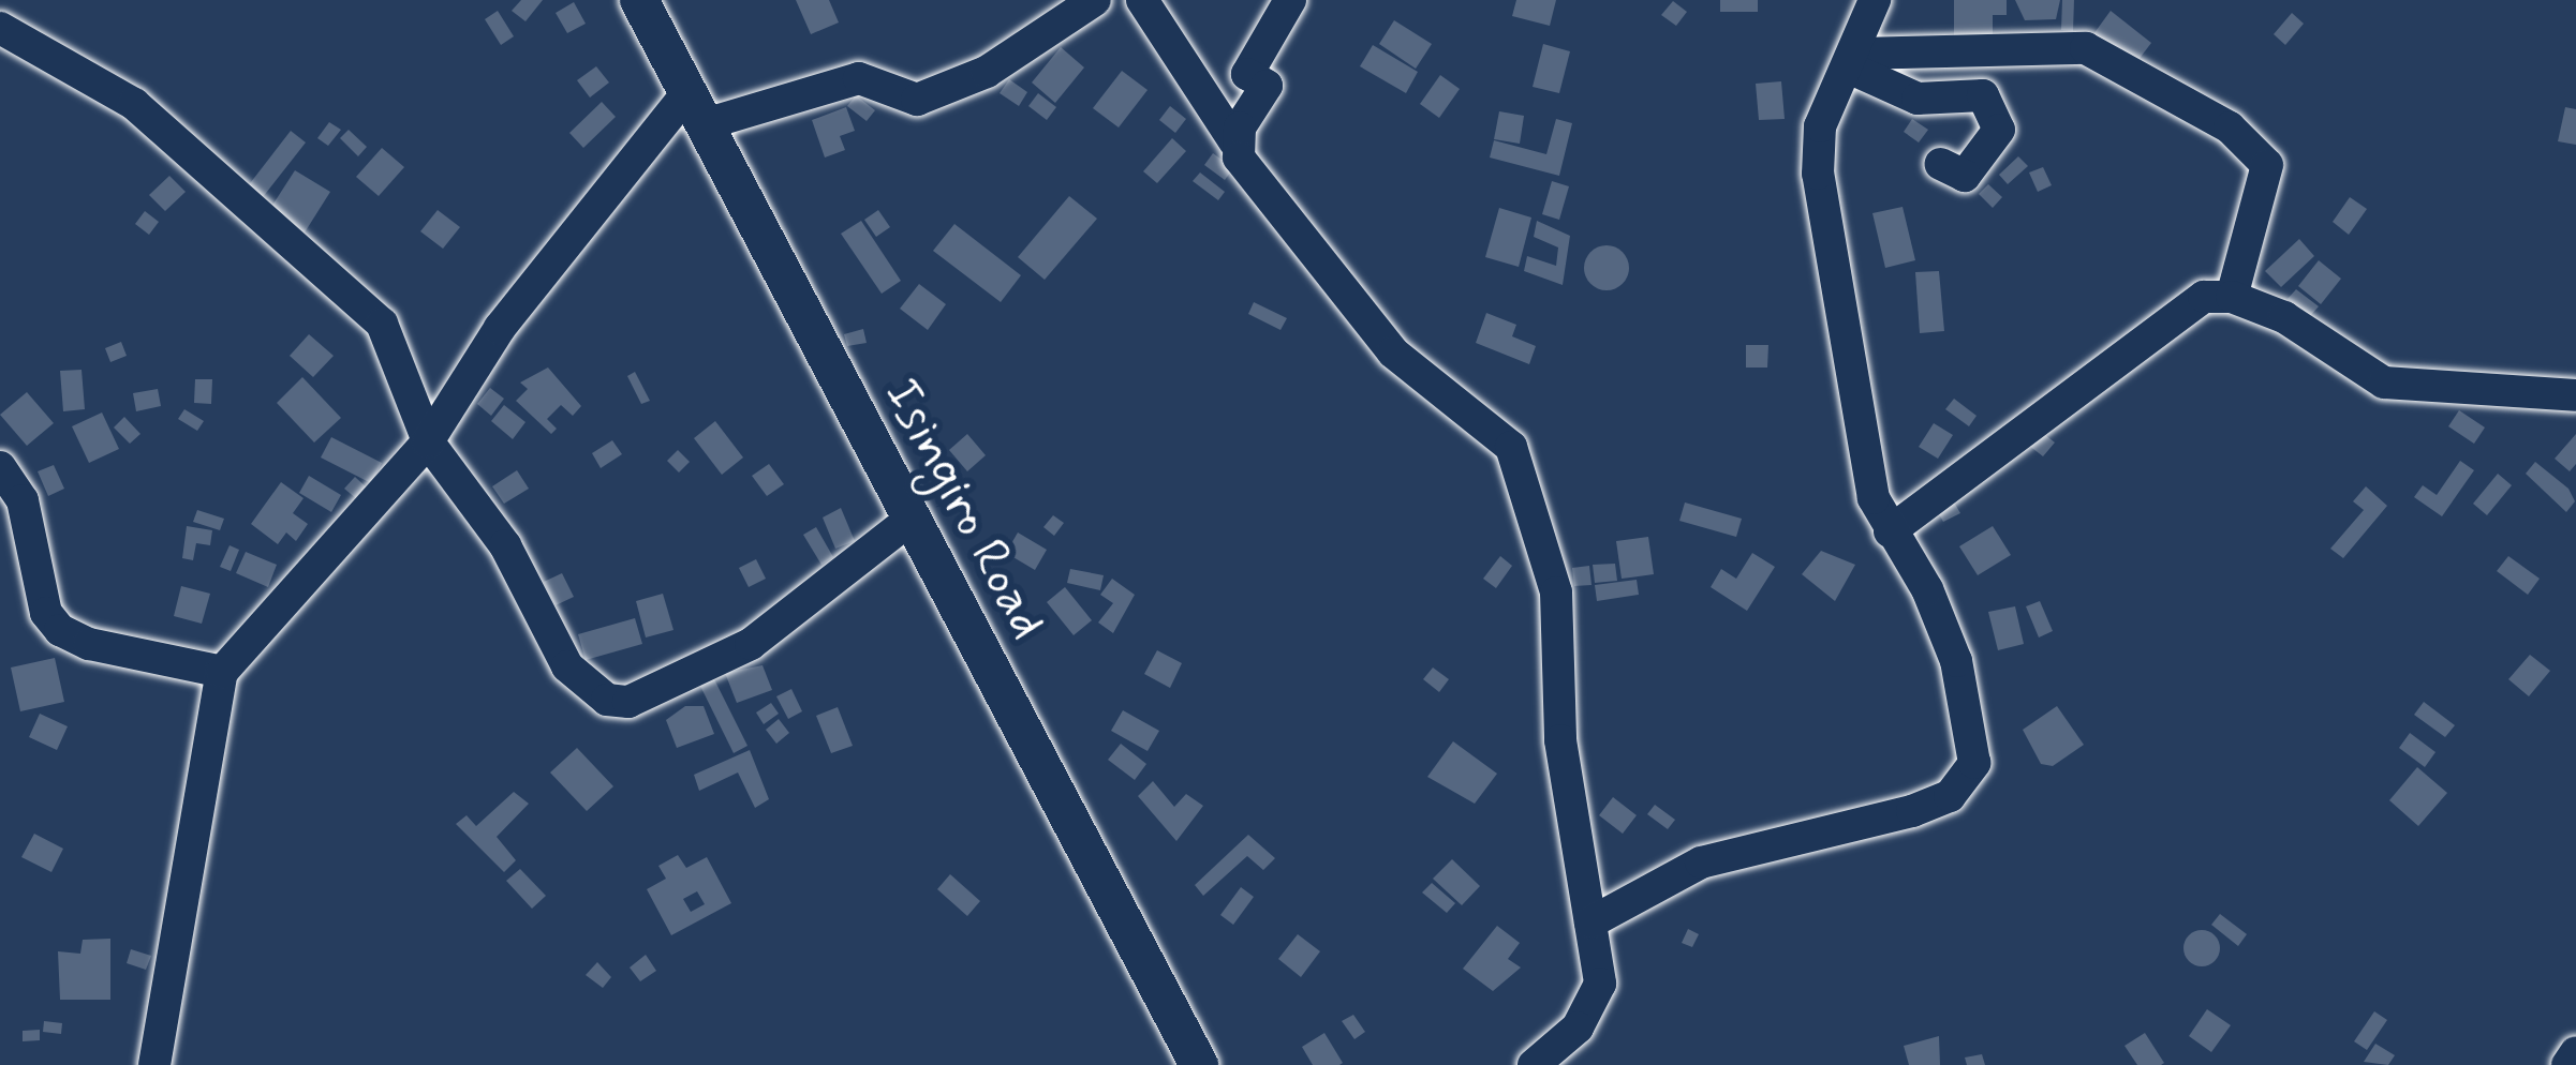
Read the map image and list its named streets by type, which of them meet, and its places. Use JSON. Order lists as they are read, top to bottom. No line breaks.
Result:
{"streets":{"main road":["Isingiro Road"]}}
